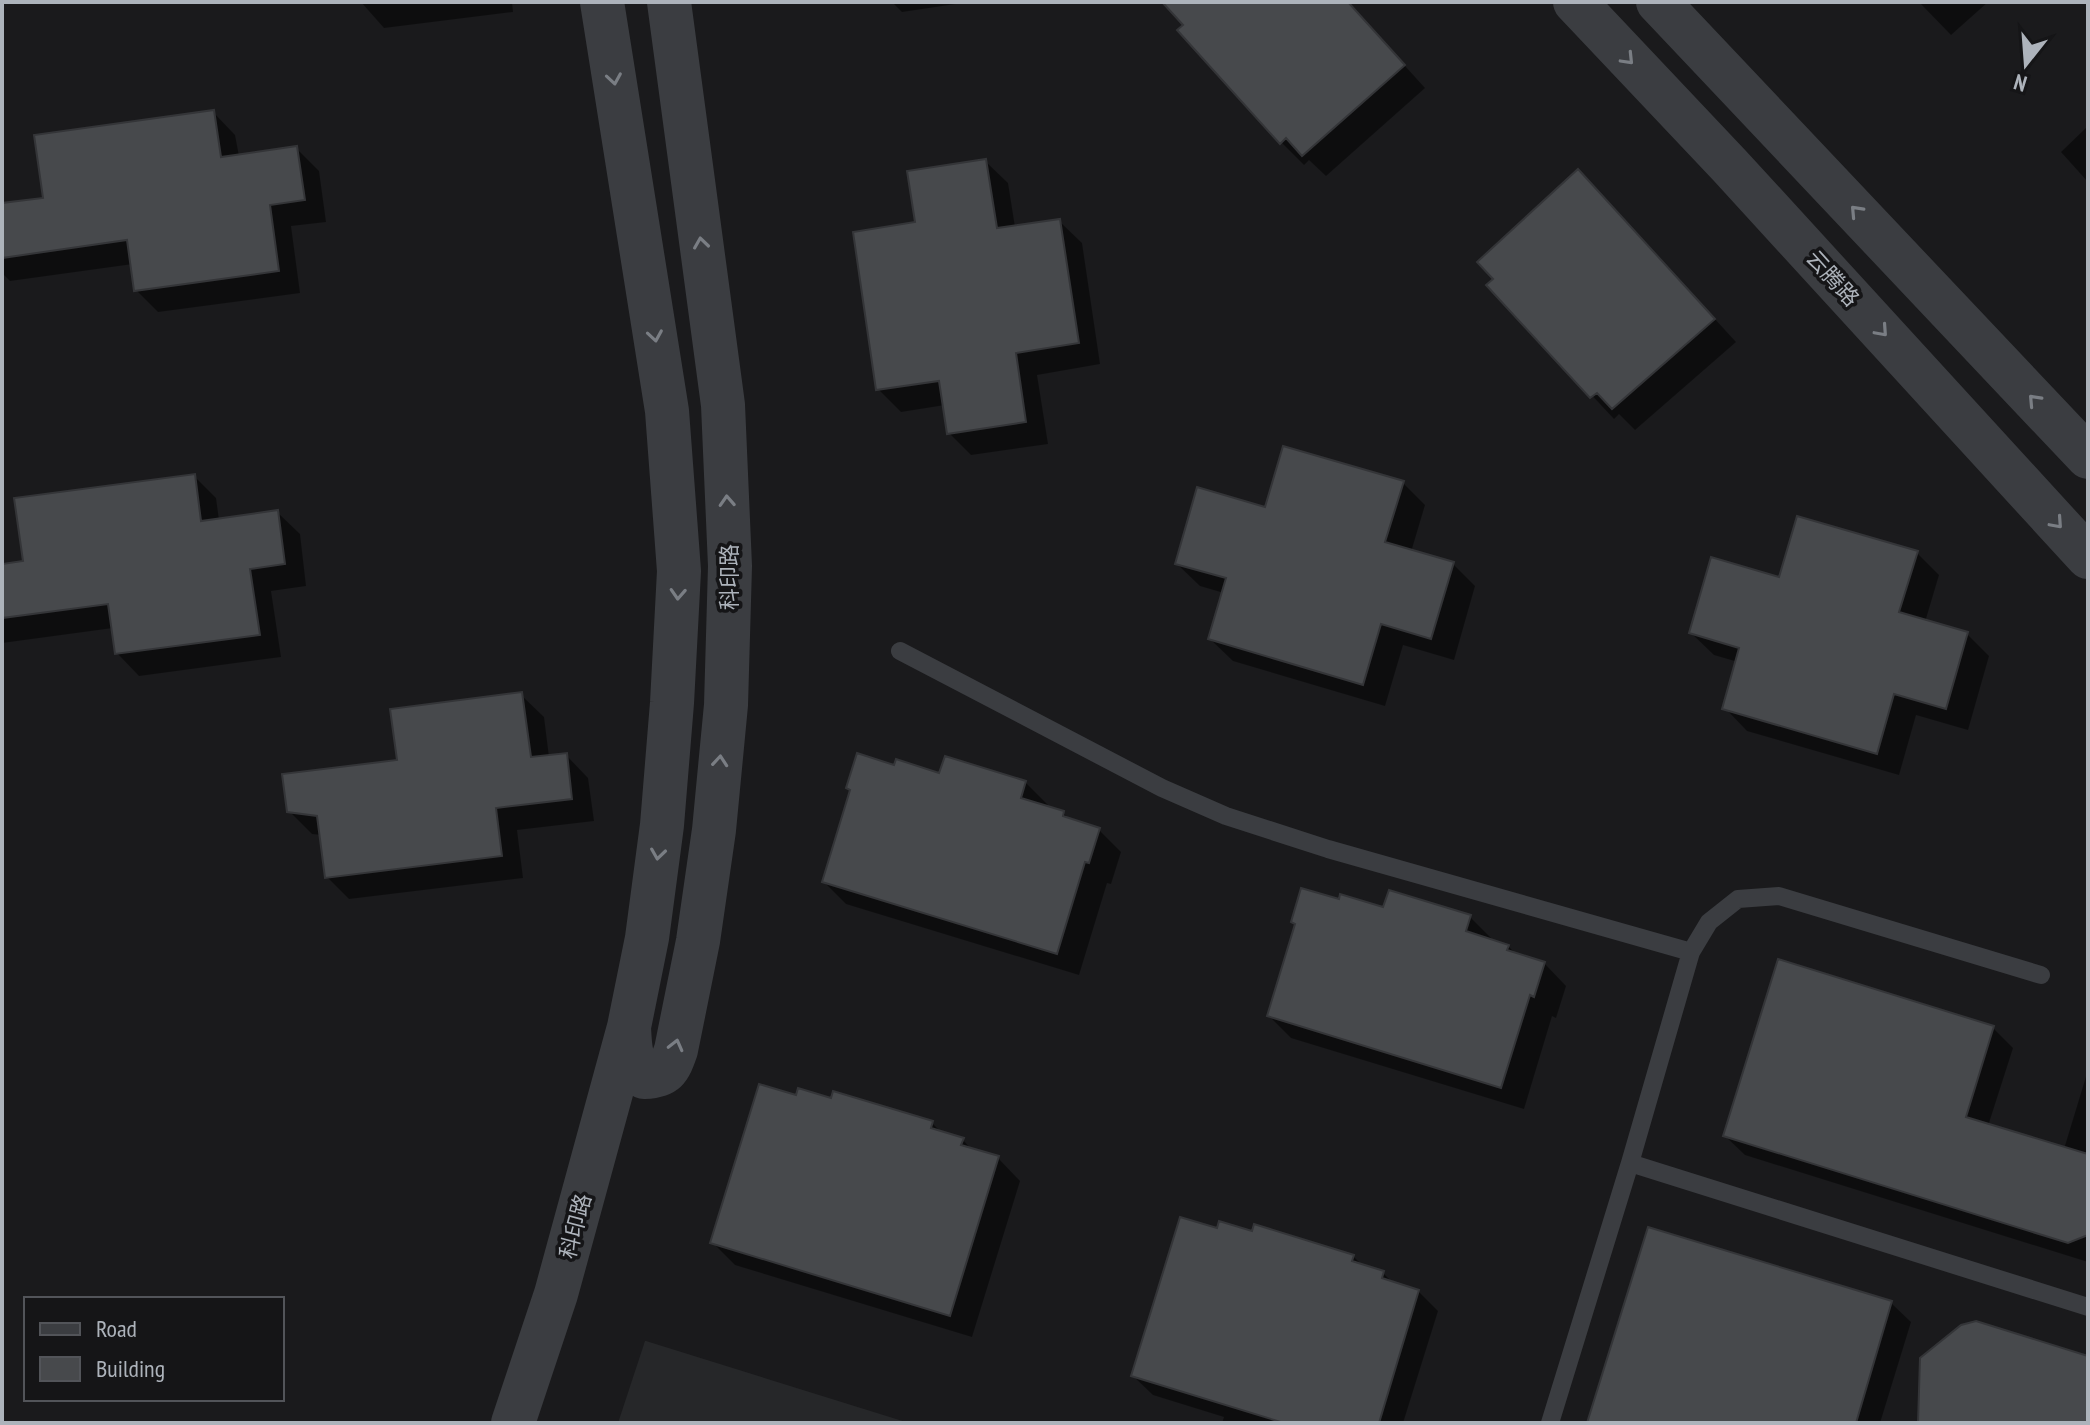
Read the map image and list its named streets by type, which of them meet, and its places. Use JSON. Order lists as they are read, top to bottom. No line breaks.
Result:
{"streets":{"street":["云腾路","科印路"]},"legend":["Road","Building"],"north":"bottom"}
